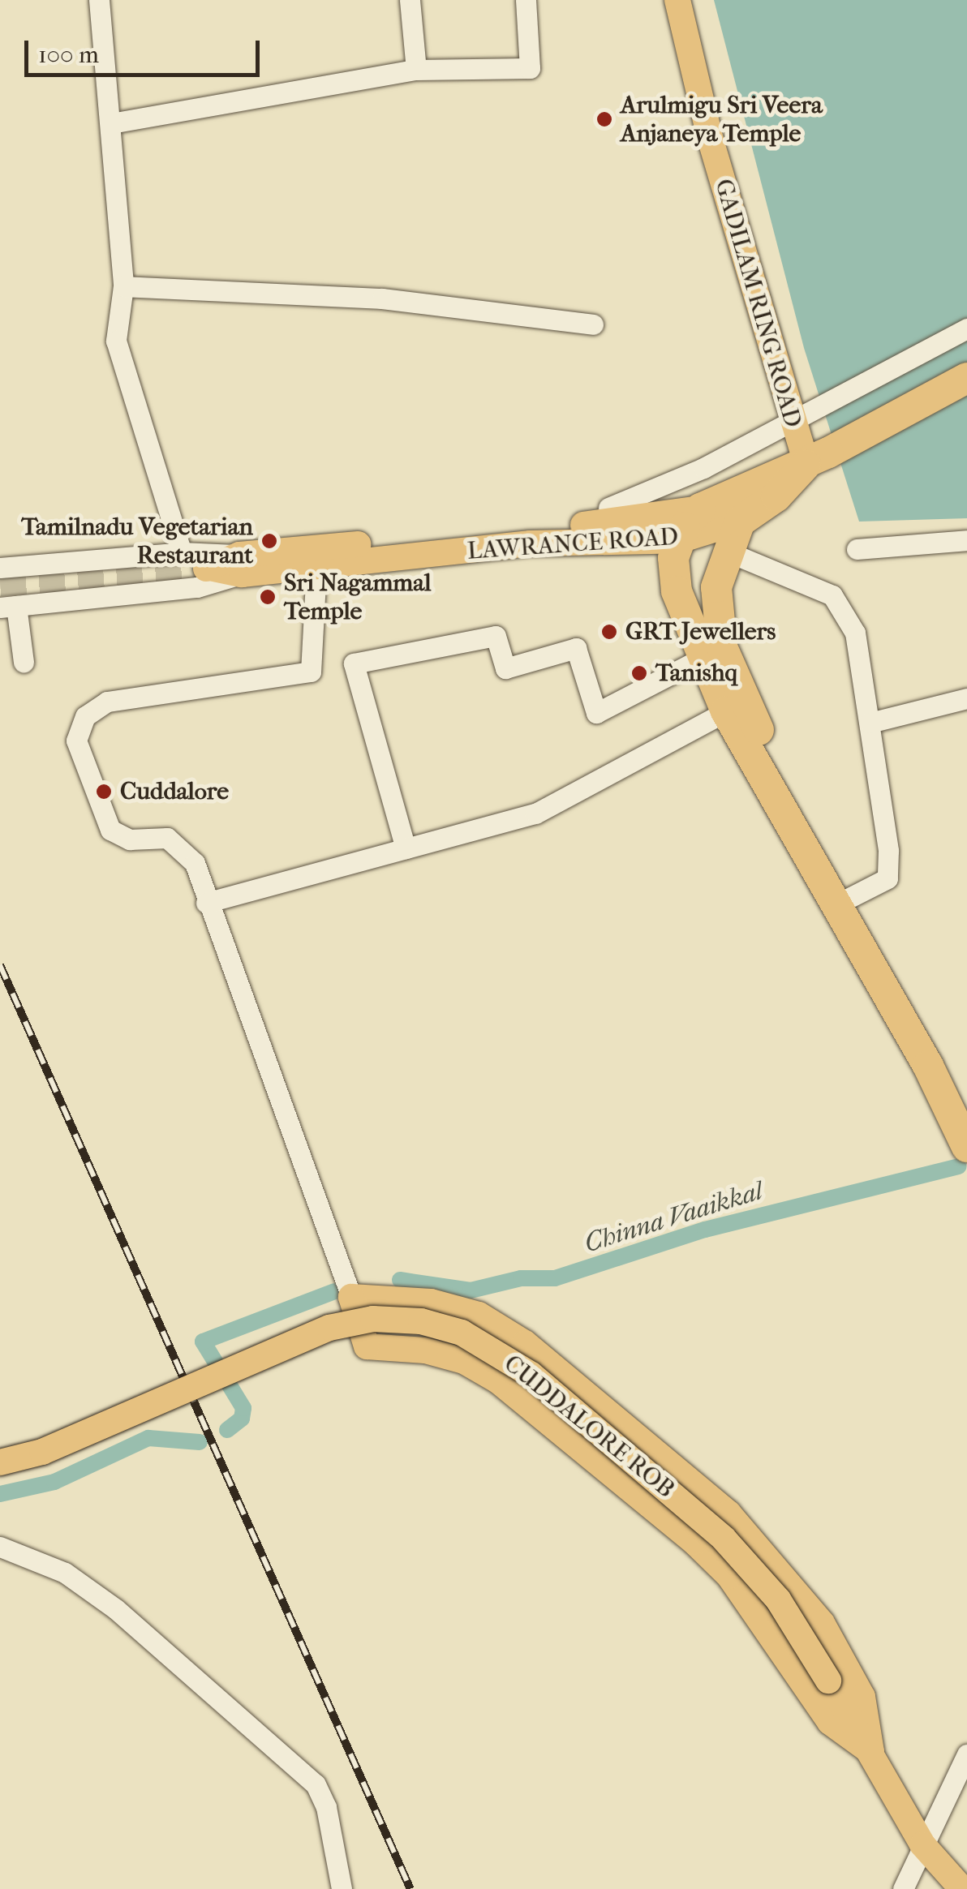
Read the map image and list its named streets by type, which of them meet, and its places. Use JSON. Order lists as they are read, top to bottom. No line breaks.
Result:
{"streets":{"main road":["GADILAM RING ROAD","LAWRANCE ROAD","CUDDALORE ROB"]},"water":["Chinna Vaaikkal"],"places":["Arulmigu Sri Veera Anjaneya Temple","Tamilnadu Vegetarian Restaurant","Sri Nagammal Temple","GRT Jewellers","Tanishq","Cuddalore"],"scale_bar":"100 m"}
